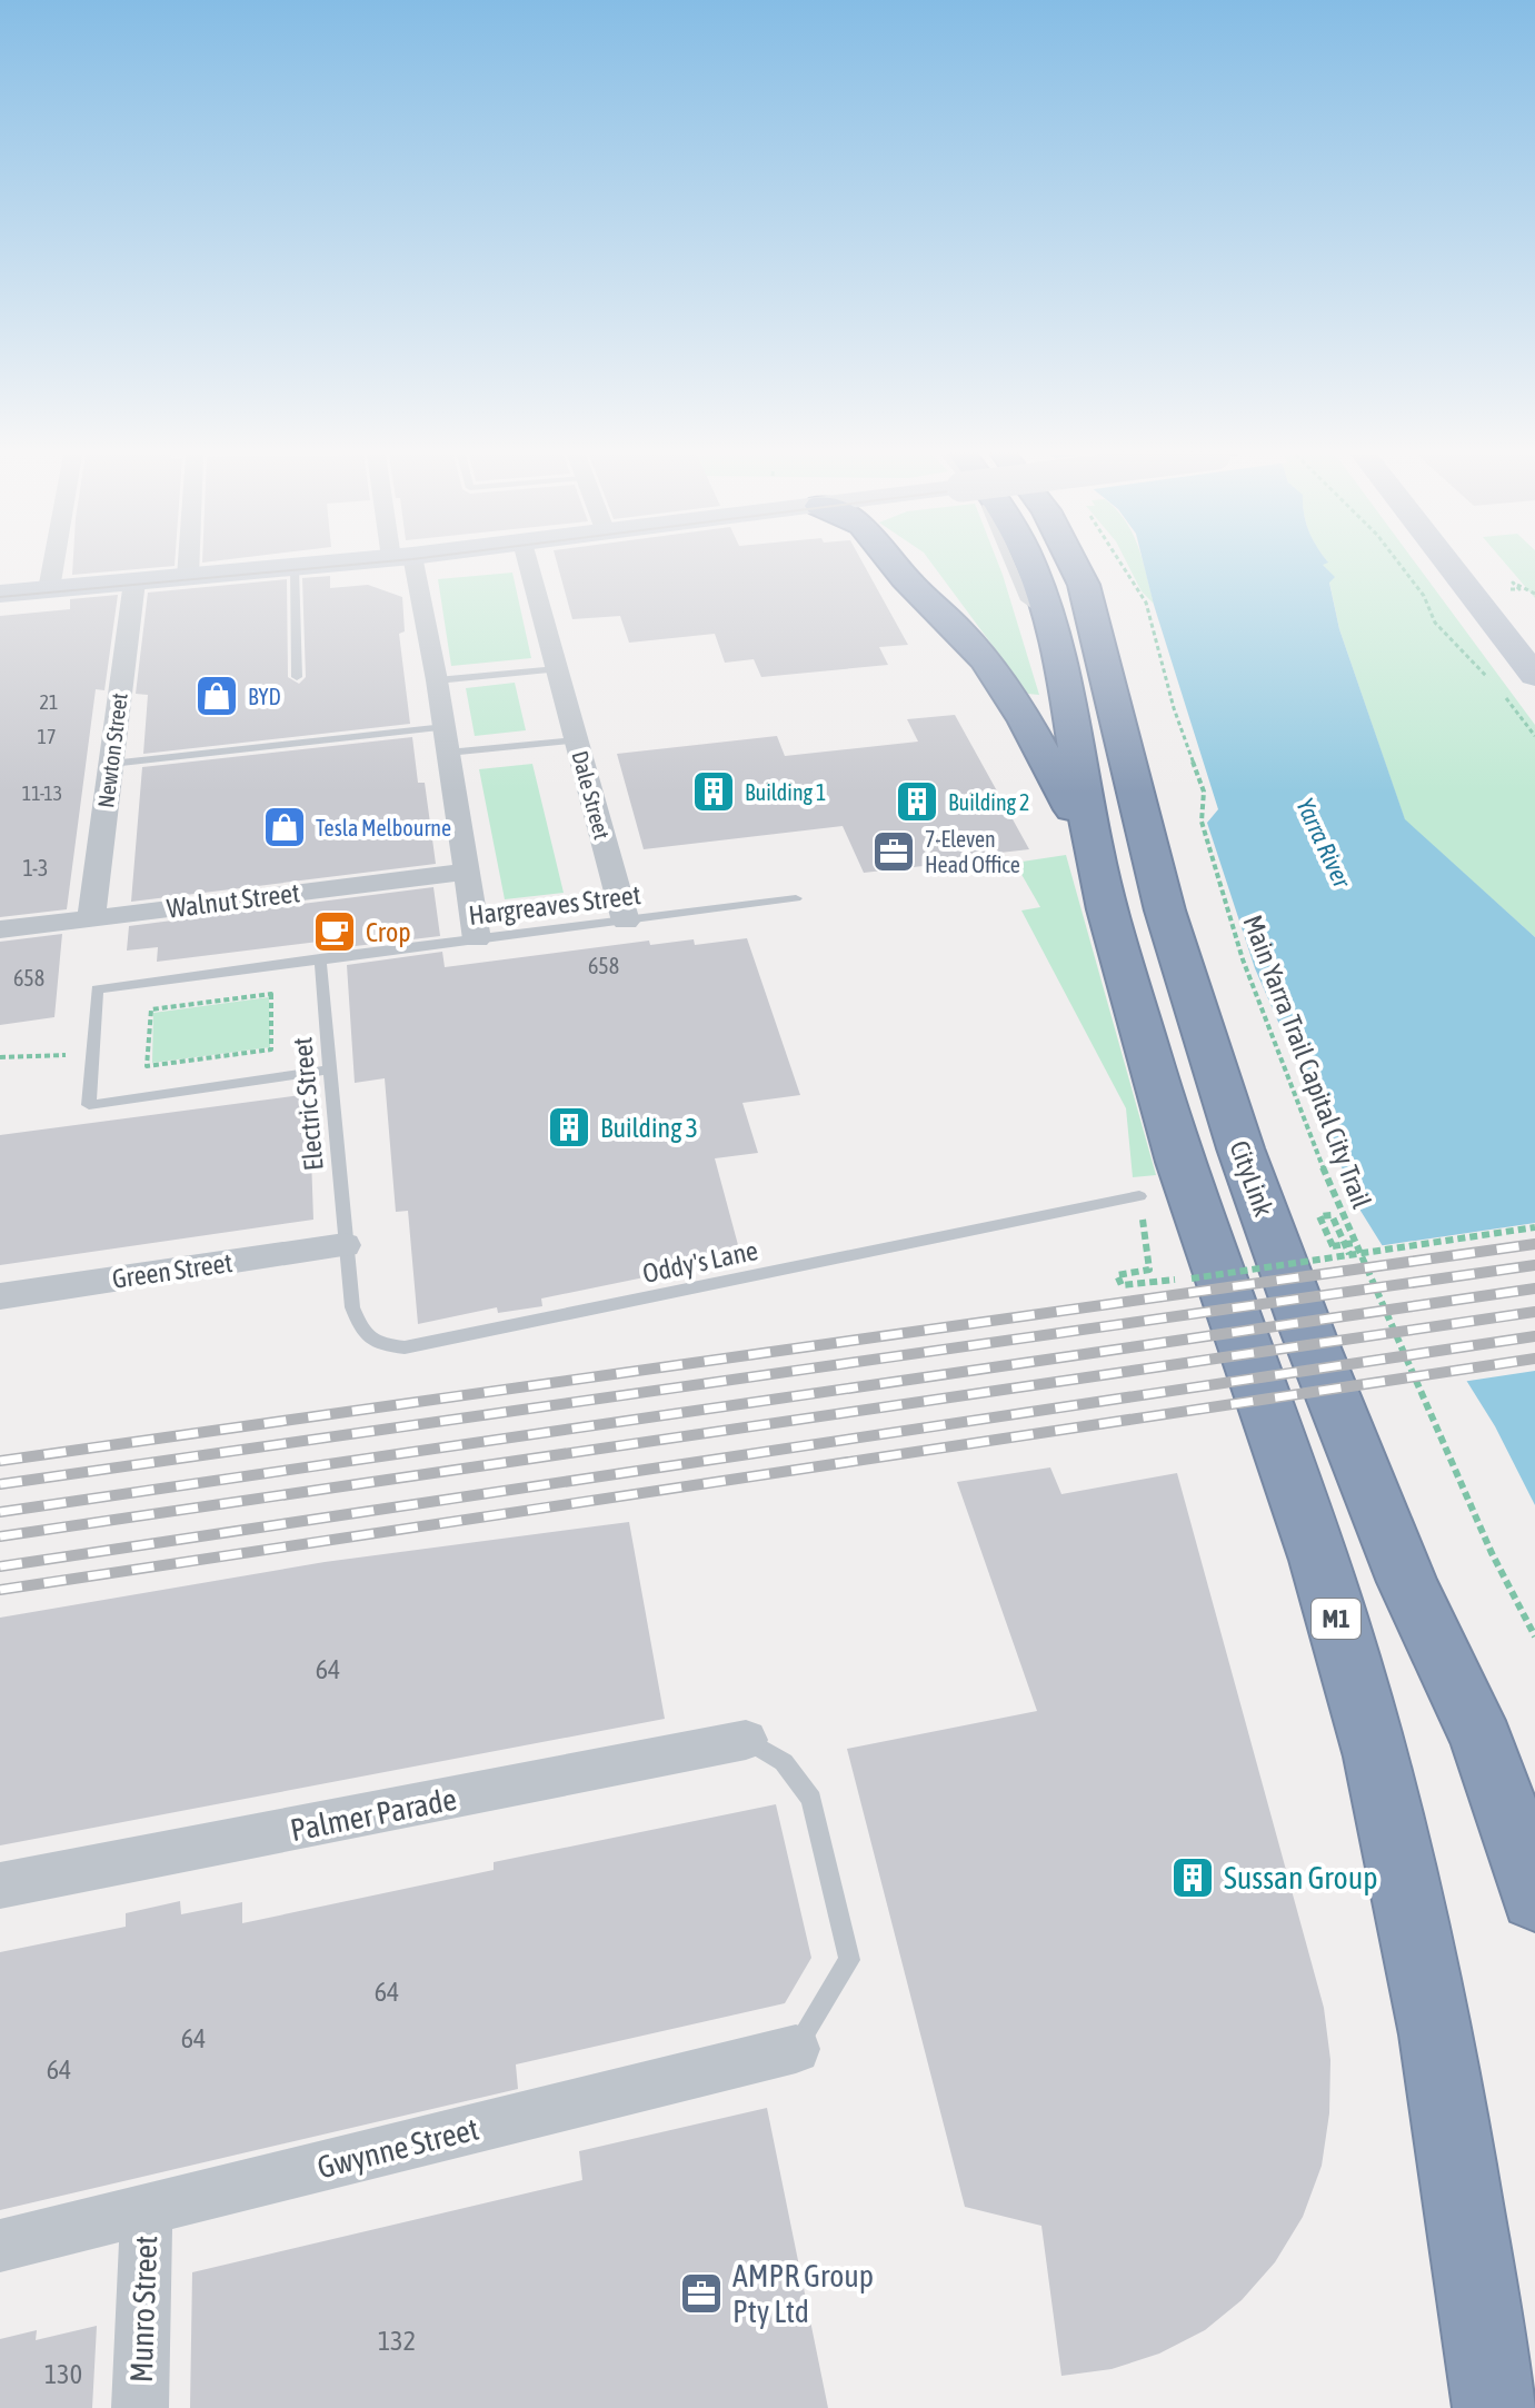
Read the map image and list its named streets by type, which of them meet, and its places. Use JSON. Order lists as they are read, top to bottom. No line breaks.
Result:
{"streets":{"highway":["CityLink","M1"],"street":["Newton Street","Dale Street","Walnut Street","Green Street","Palmer Parade","Gwynne Street","Munro Street"],"lane":["Hargreaves Street","Electric Street","Oddy's Lane"],"path":["Main Yarra Trail Capital City Trail"]},"crossings":[["Newton Street","Walnut Street"],["Dale Street","Hargreaves Street"],["Hargreaves Street","Electric Street"],["Electric Street","Oddy's Lane"],["Electric Street","Green Street"],["Oddy's Lane","Green Street"],["Gwynne Street","Munro Street"]],"water":["Yarra River"],"places":{"shop":["BYD","Tesla Melbourne"],"building":["Building 1","Building 2","Building 3","Sussan Group"],"office":["7-Eleven Head Office","AMPR Group Pty Ltd"],"cafe":["Crop"]},"house_numbers":["21","17","11-13","1-3","658","658","64","64","64","64","132","130"]}
